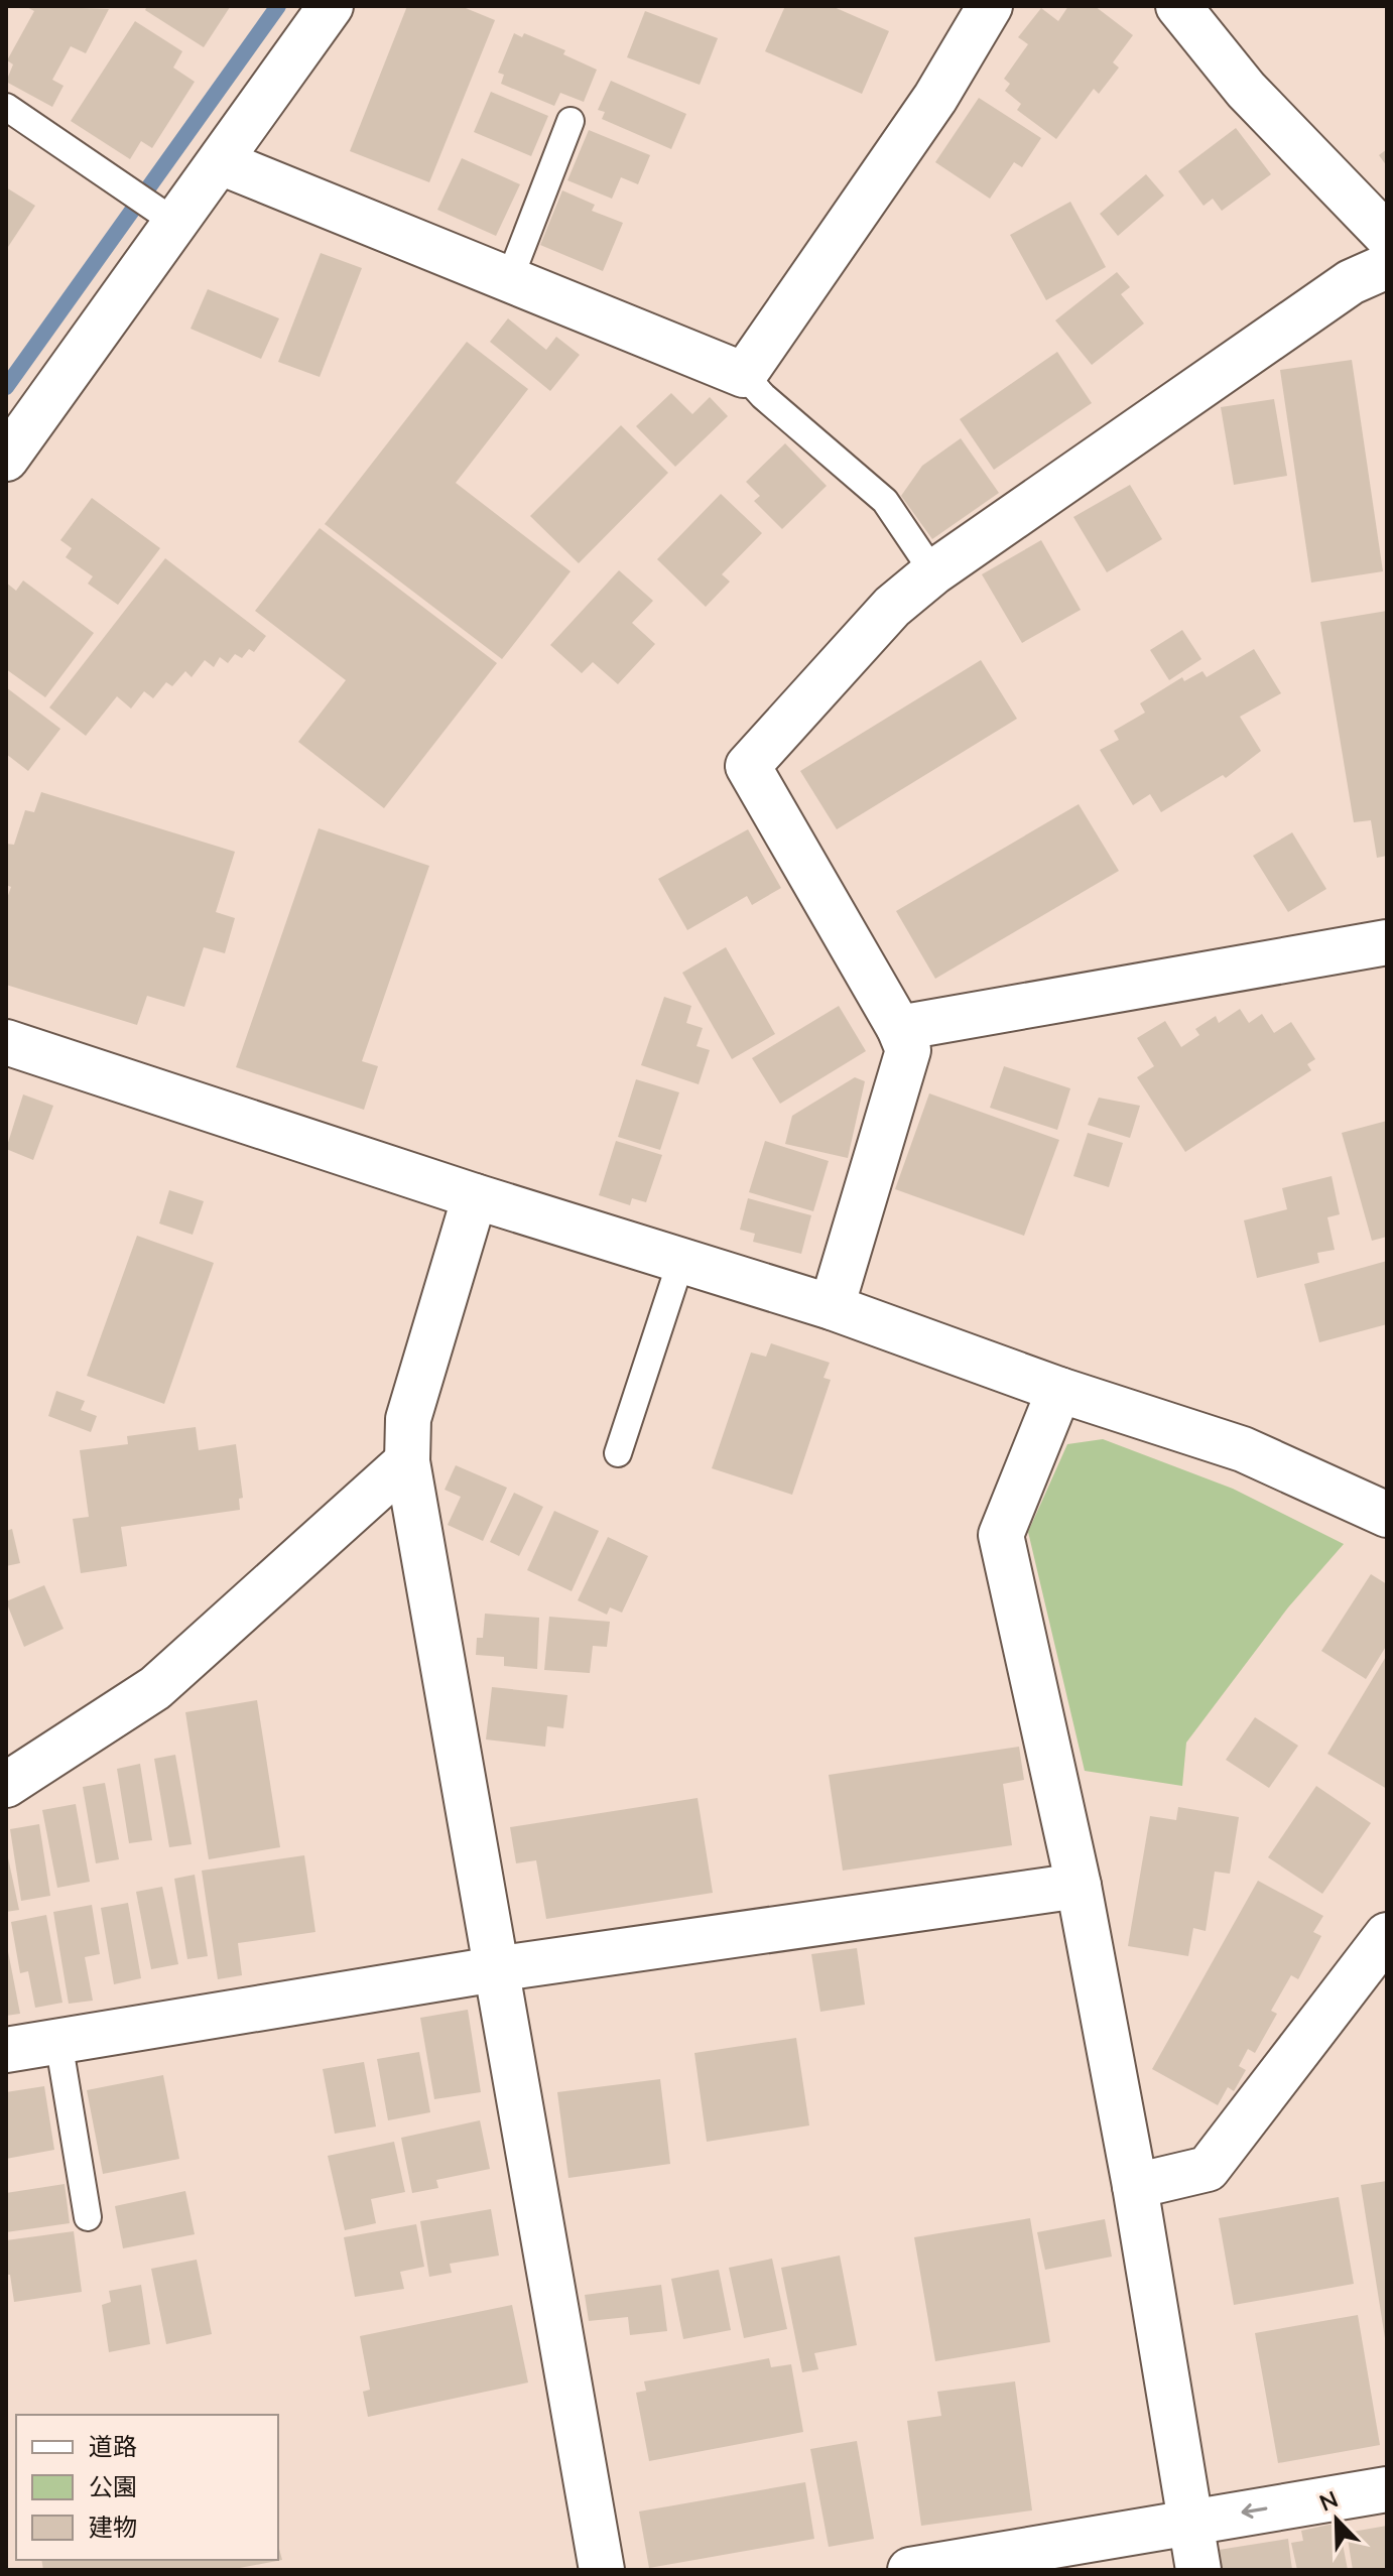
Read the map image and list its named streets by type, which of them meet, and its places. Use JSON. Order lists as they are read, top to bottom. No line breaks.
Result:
{"legend":["道路","公園","建物"],"north":"top left"}
